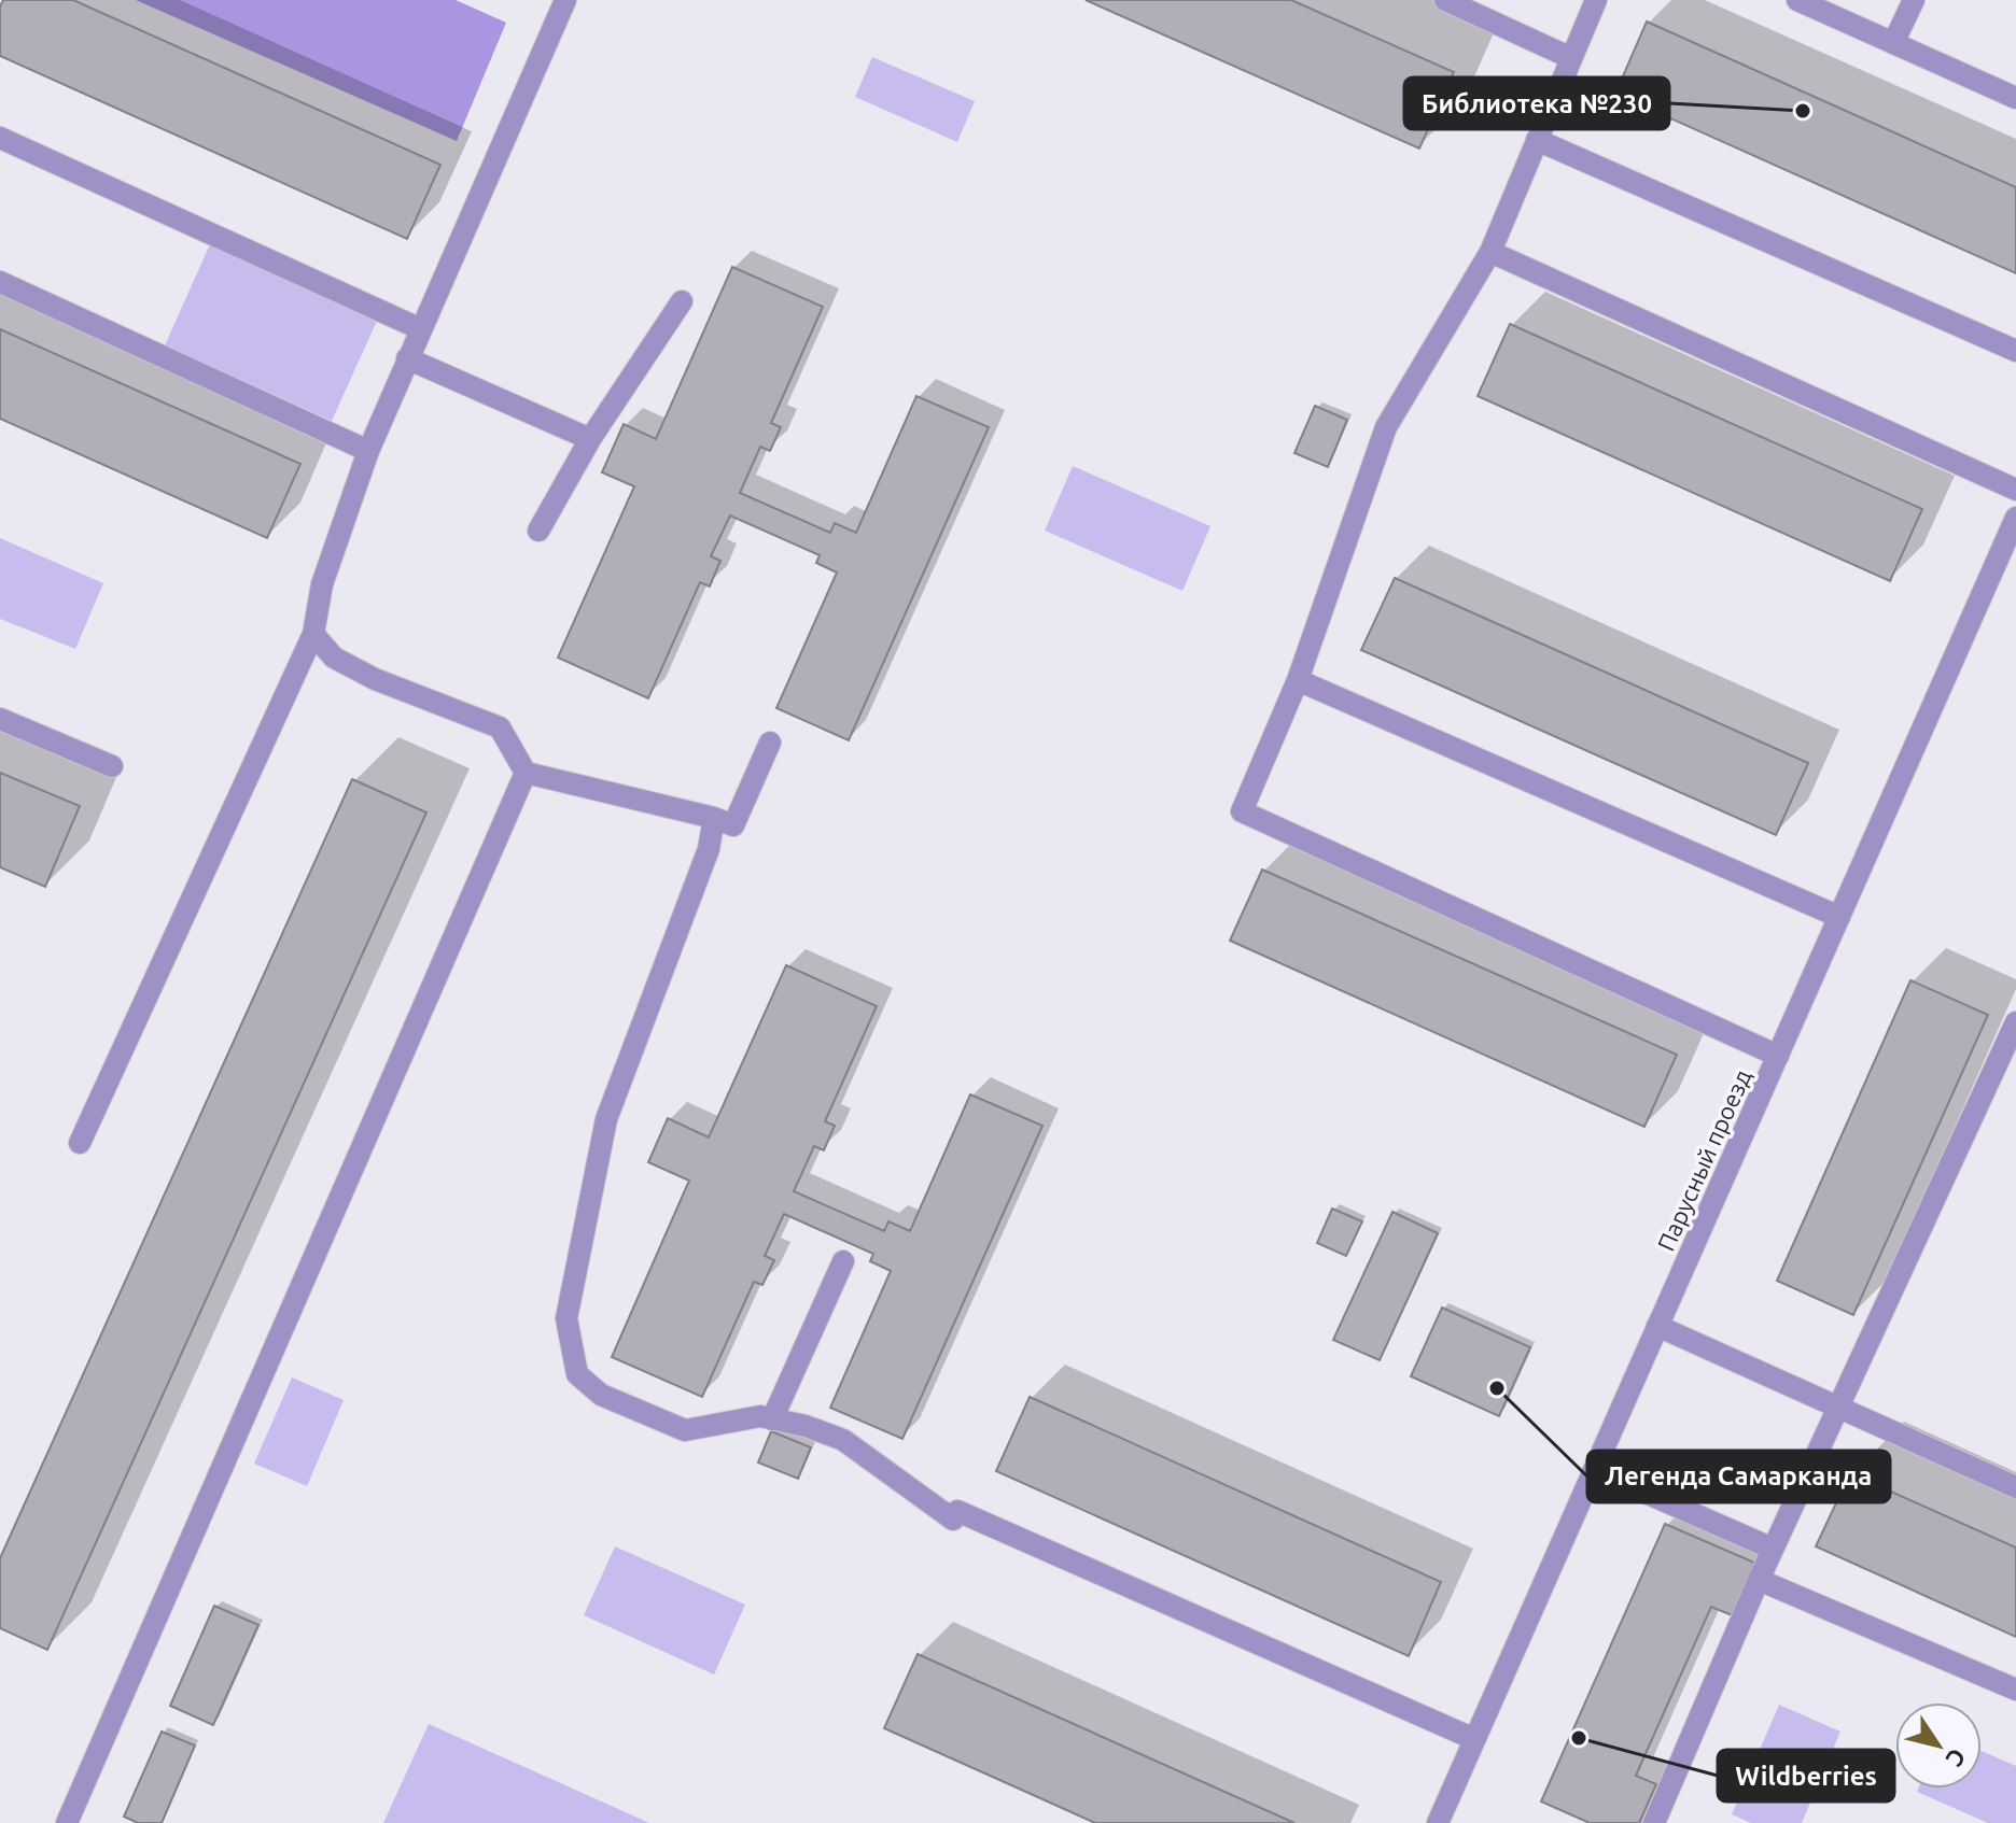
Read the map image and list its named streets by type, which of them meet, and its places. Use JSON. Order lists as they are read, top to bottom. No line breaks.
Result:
{"streets":{"street":["Парусный проезд"]},"places":["Библиотека №230","Легенда Самарканда","Wildberries"],"north":"bottom right"}
